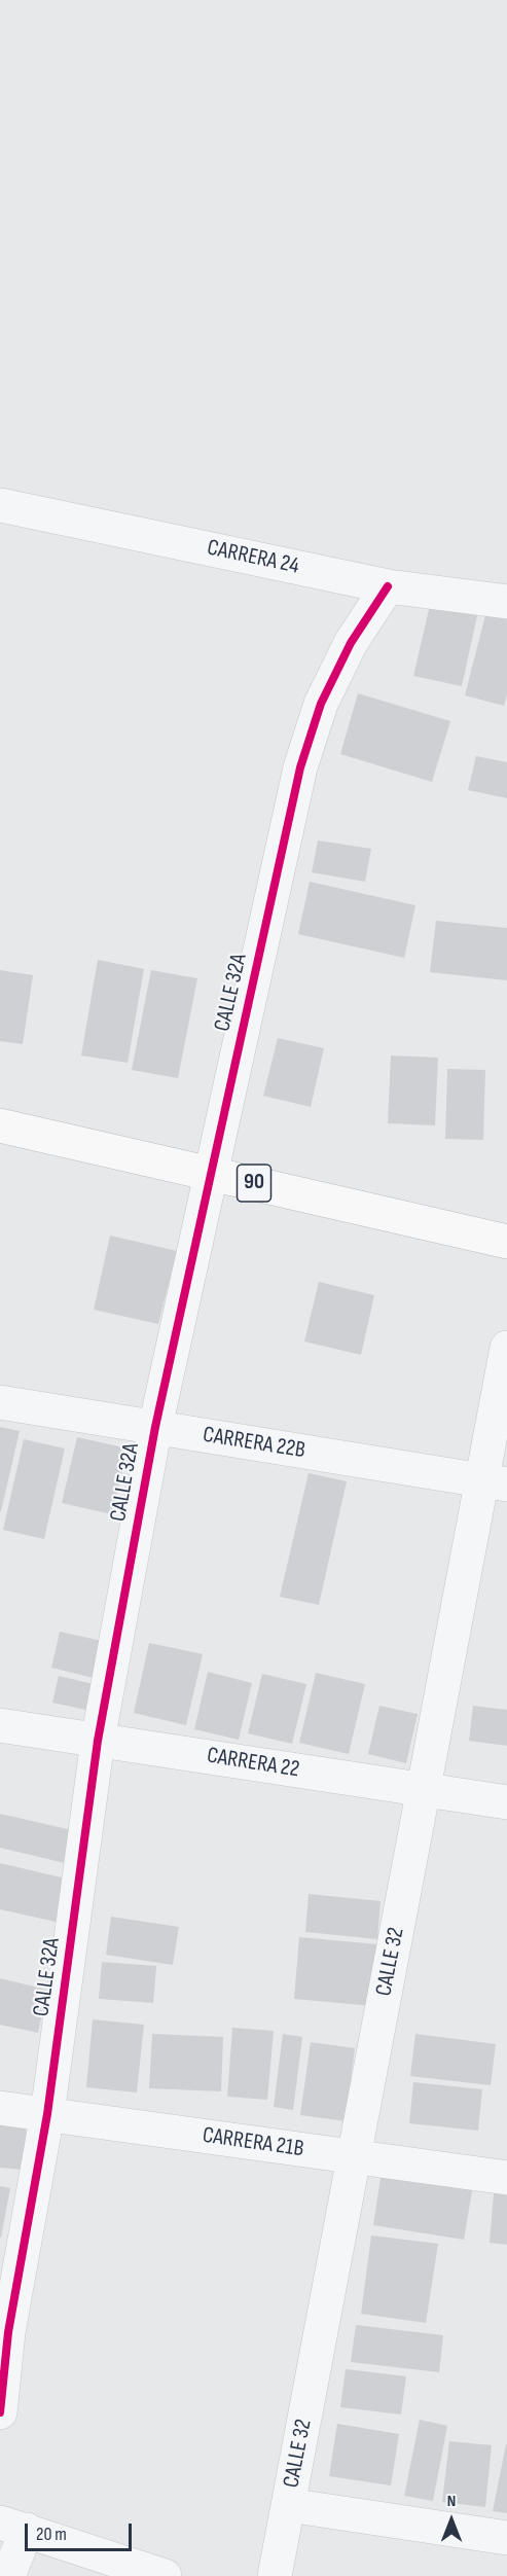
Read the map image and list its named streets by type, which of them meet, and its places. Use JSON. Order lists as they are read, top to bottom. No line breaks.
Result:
{"streets":{"highway":["90"],"street":["CARRERA 24","CALLE 32A","CARRERA 22B","CARRERA 22","CALLE 32","CARRERA 21B"]},"crossings":[["CARRERA 24","CALLE 32A"],["CALLE 32A","90"],["CALLE 32A","CARRERA 22B"],["CALLE 32A","CARRERA 22"],["CALLE 32A","CARRERA 21B"],["CARRERA 22B","CALLE 32"],["CARRERA 22","CALLE 32"],["CALLE 32","CARRERA 21B"]],"scale_bar":"20 m","north":"top"}
